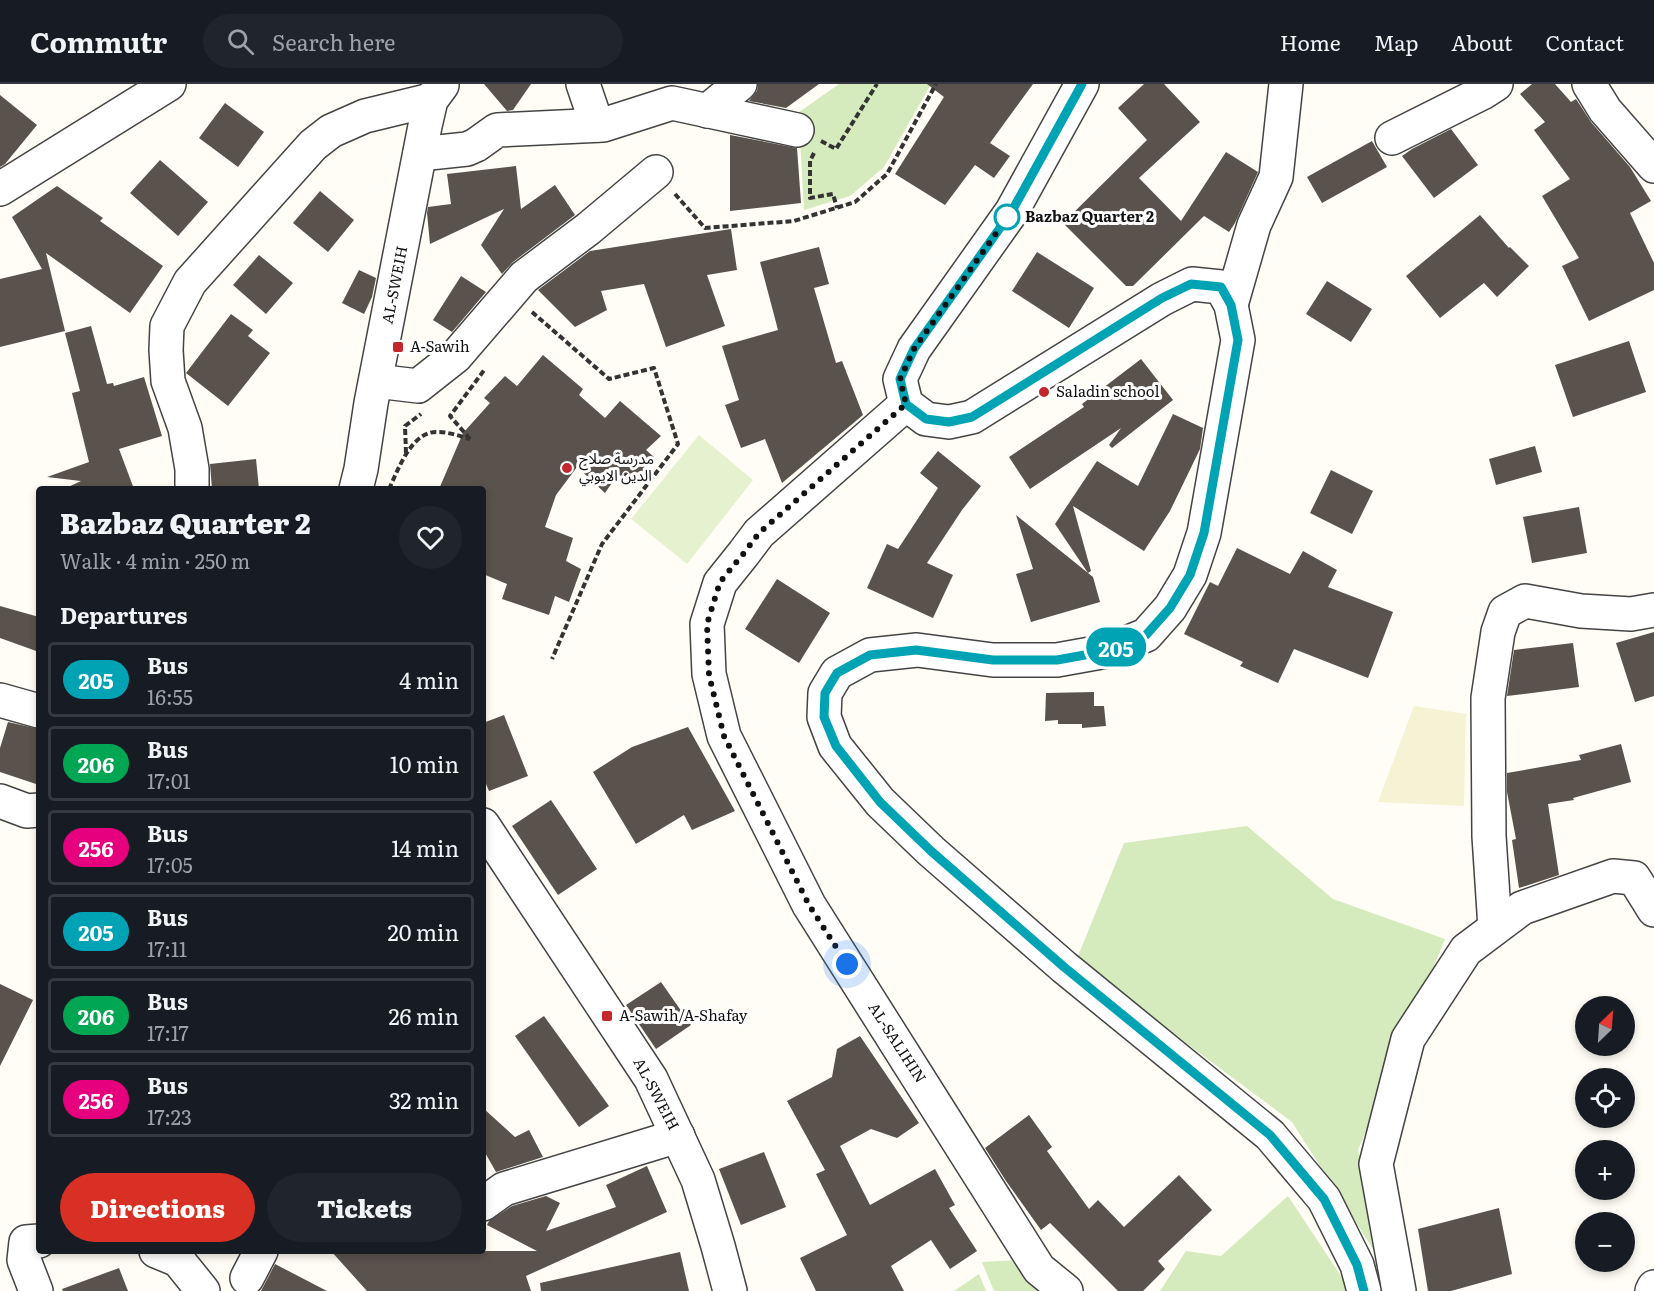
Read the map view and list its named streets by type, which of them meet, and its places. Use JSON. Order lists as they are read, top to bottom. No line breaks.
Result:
{"streets":{"street":["AL-SWEIH","AL-SALIHIN"]},"places":{"other":["Bazbaz Quarter 2","Saladin school","مدرسة صلاح الدين الايوبي"],"transit":["A-Sawih","A-Sawih/A-Shafay"]},"lines":["bus line 205"],"north":"top right","page":{"header":"Commutr","search":"Search here","nav":["Home","Map","About","Contact"],"on_map":"205","heading":[["Bazbaz Quarter 2","Walk · 4 min · 250 m"],"Departures"],"list":[{"mark":"205","name":"Bus","note":"16:55","value":"4 min"},{"mark":"206","name":"Bus","note":"17:01","value":"10 min"},{"mark":"256","name":"Bus","note":"17:05","value":"14 min"},{"mark":"205","name":"Bus","note":"17:11","value":"20 min"},{"mark":"206","name":"Bus","note":"17:17","value":"26 min"},{"mark":"256","name":"Bus","note":"17:23","value":"32 min"}],"map_buttons":["+","−"],"buttons":["Directions","Tickets"]}}
